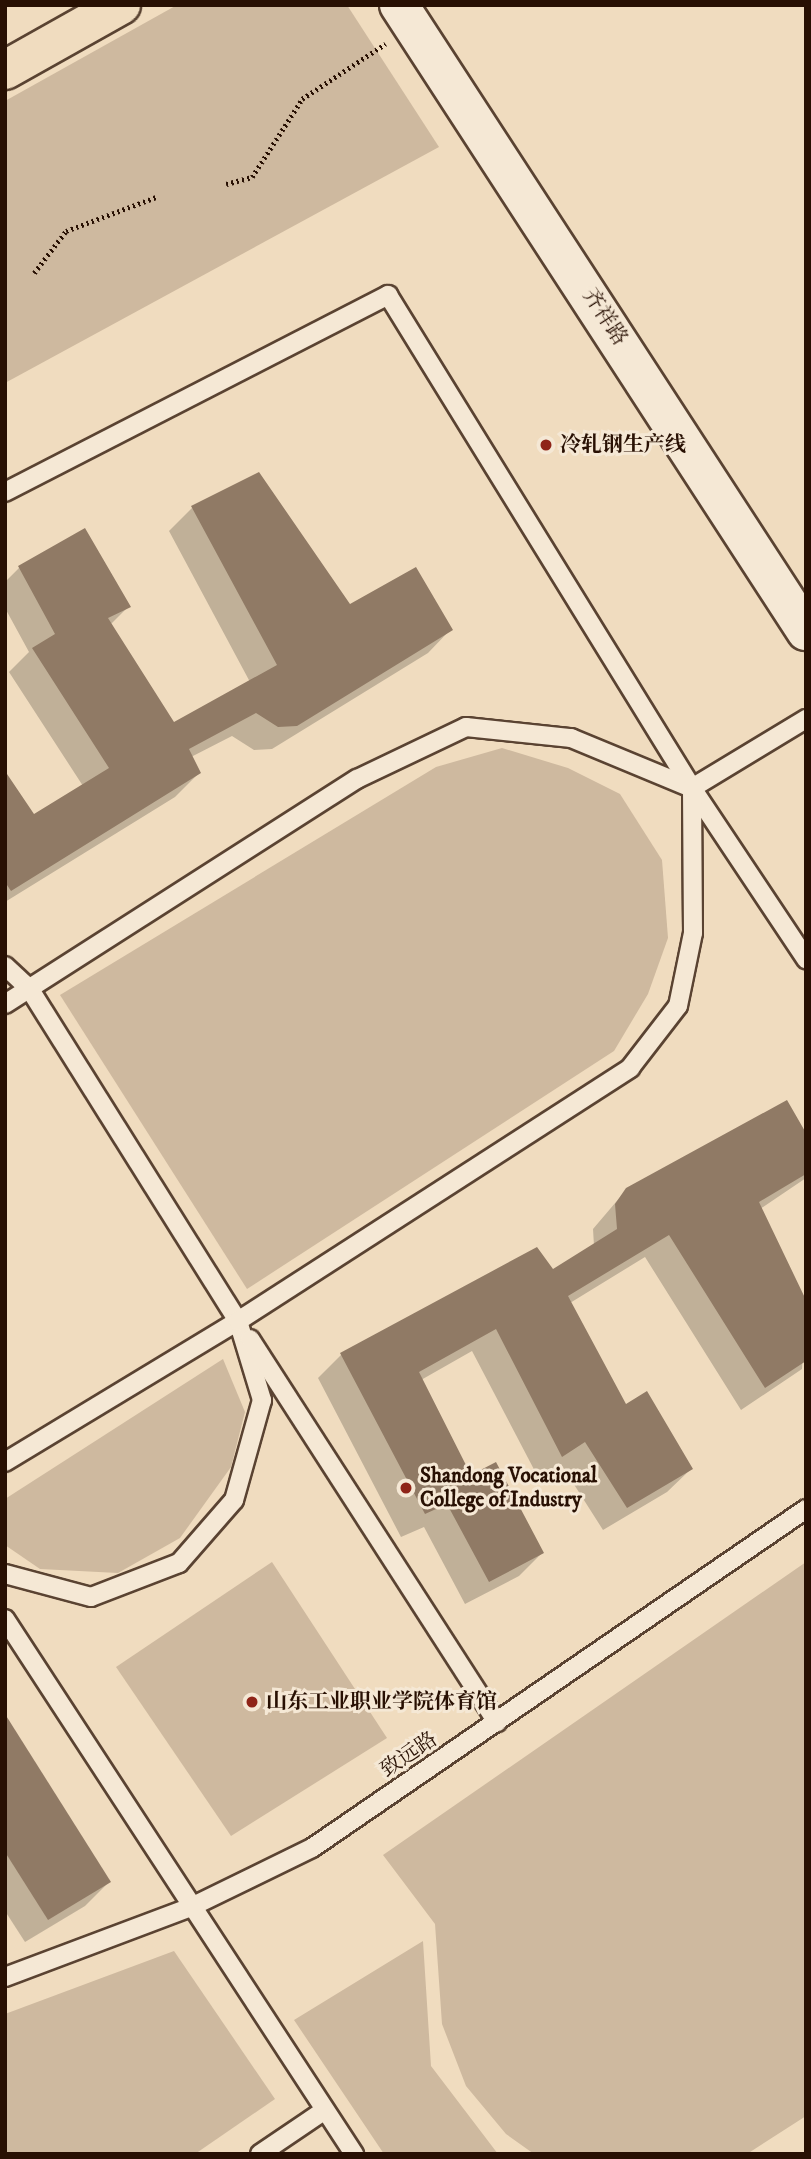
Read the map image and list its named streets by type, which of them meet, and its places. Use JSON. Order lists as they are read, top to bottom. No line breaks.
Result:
{"streets":{"street":["齐祥路"],"lane":["致远路"]},"places":["冷轧钢生产线","Shandong Vocational College of Industry","山东工业职业学院体育馆"]}
